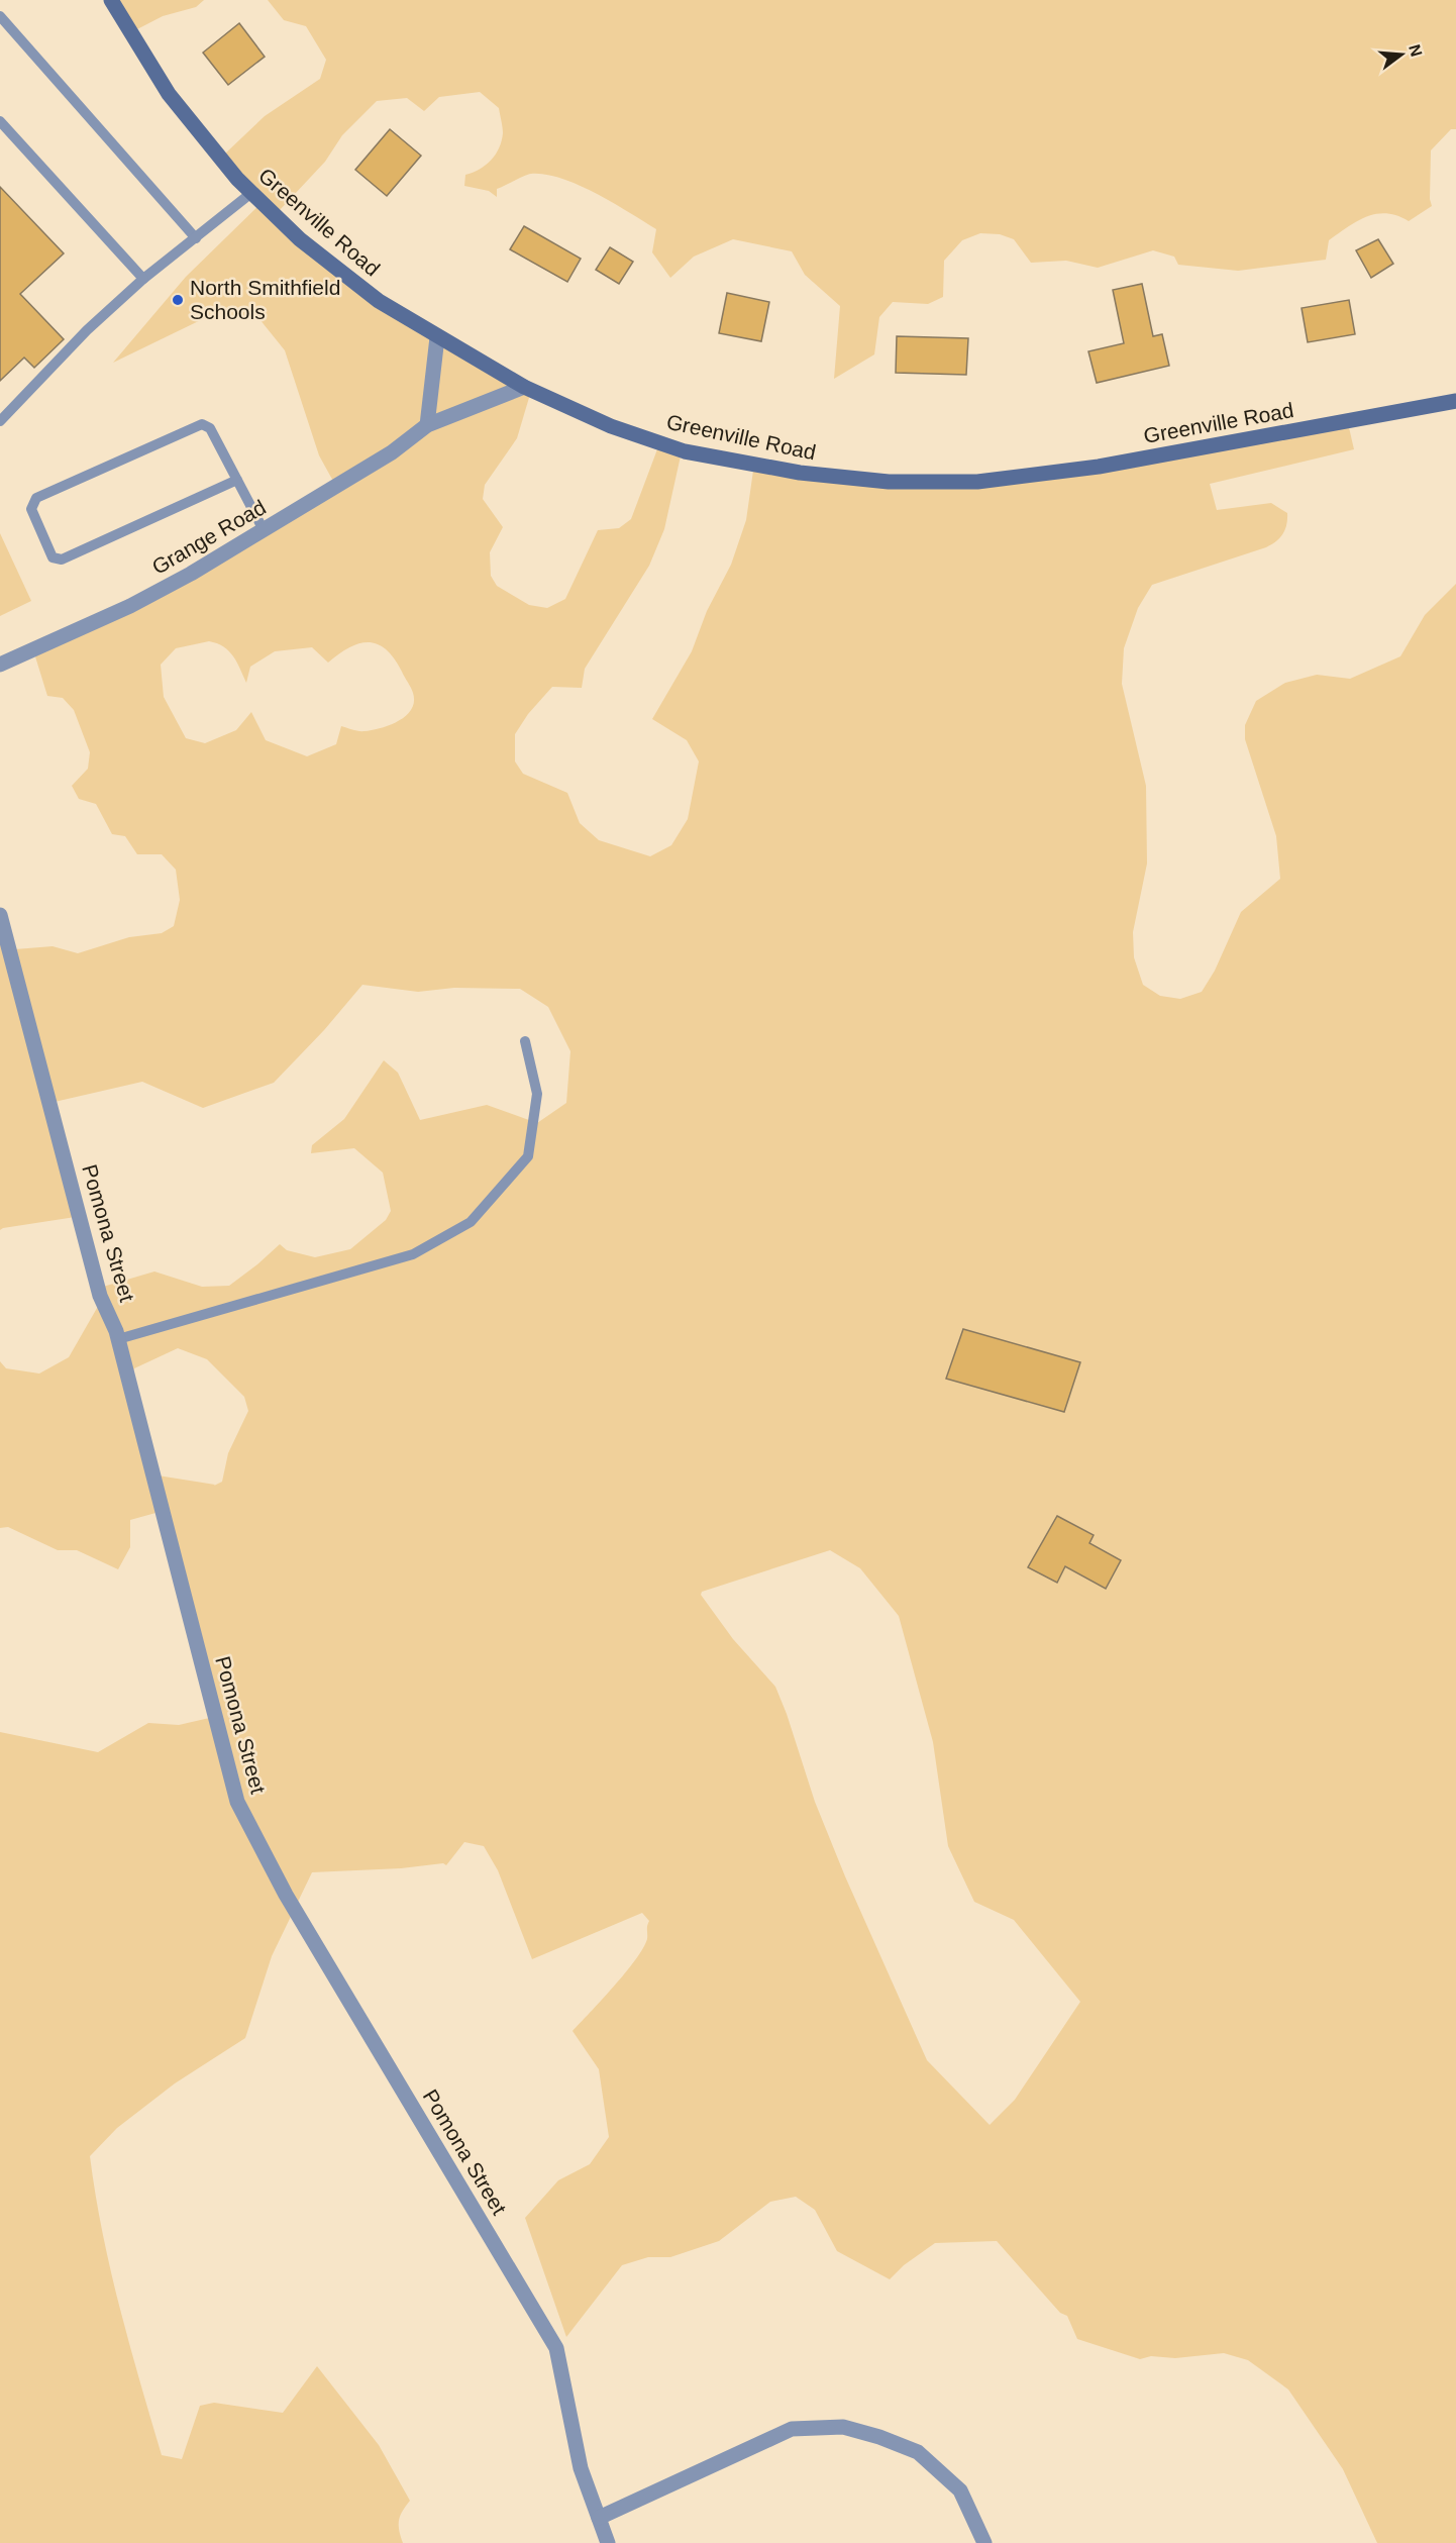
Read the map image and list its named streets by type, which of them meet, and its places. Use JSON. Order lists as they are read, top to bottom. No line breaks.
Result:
{"streets":{"main road":["Greenville Road"],"street":["Grange Road","Pomona Street"]},"crossings":[["Greenville Road","Grange Road"]],"places":["North Smithfield Schools"],"north":"right"}
